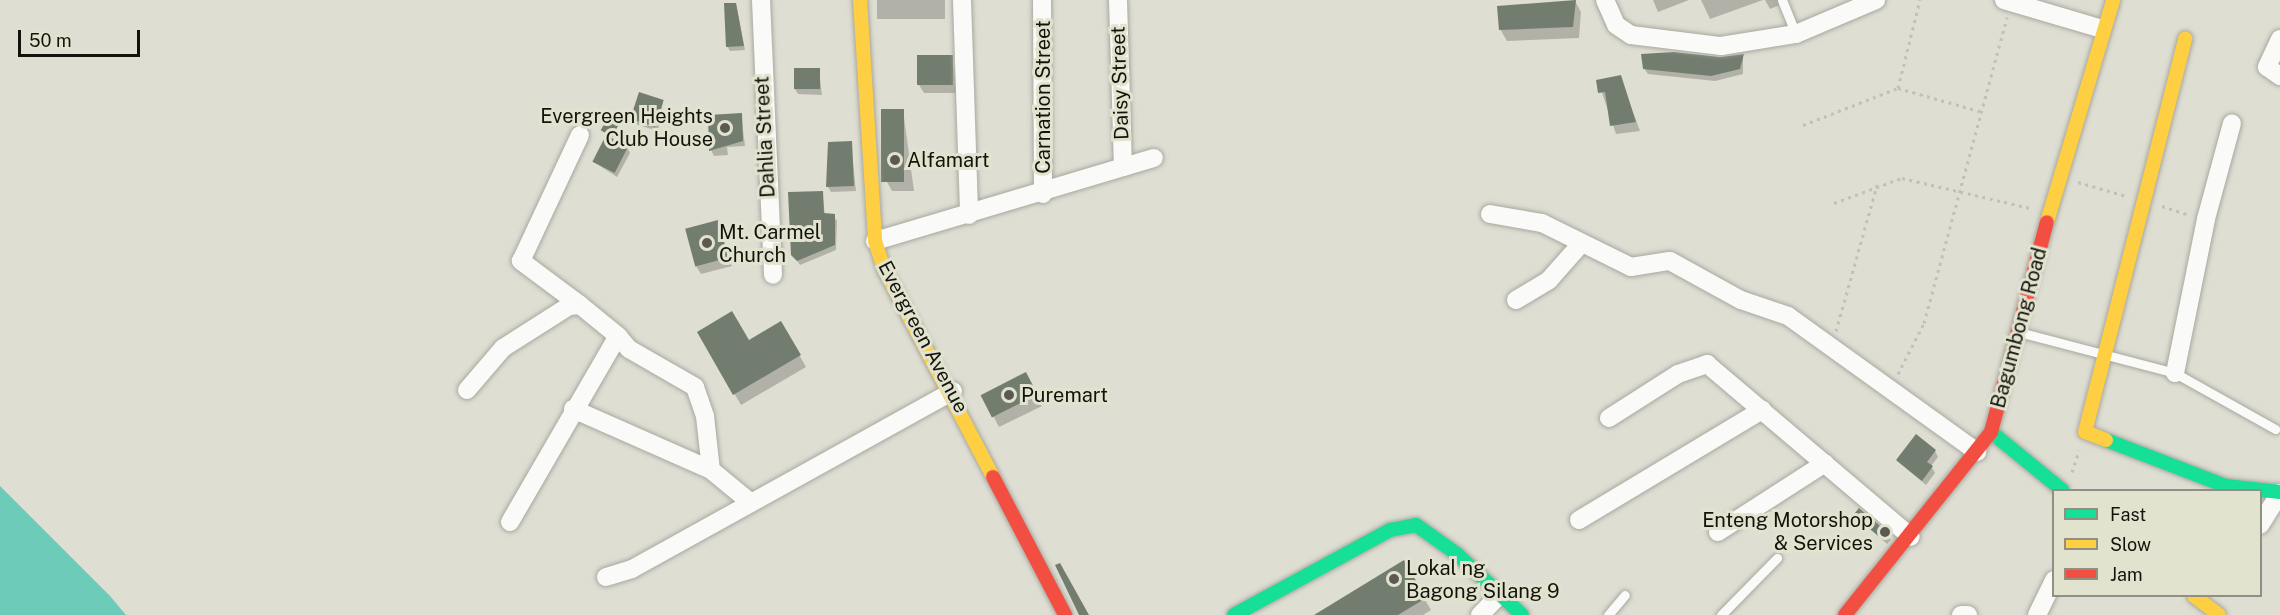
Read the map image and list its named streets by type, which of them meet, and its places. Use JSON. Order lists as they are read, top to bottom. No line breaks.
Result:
{"streets":{"street":["Daisy Street","Carnation Street","Dahlia Street","Bagumbong Road","Evergreen Avenue"]},"places":["Evergreen Heights Club House","Alfamart","Mt. Carmel Church","Puremart","Enteng Motorshop & Services","Lokal ng Bagong Silang 9"],"legend":["Fast","Slow","Jam"],"scale_bar":"50 m"}
